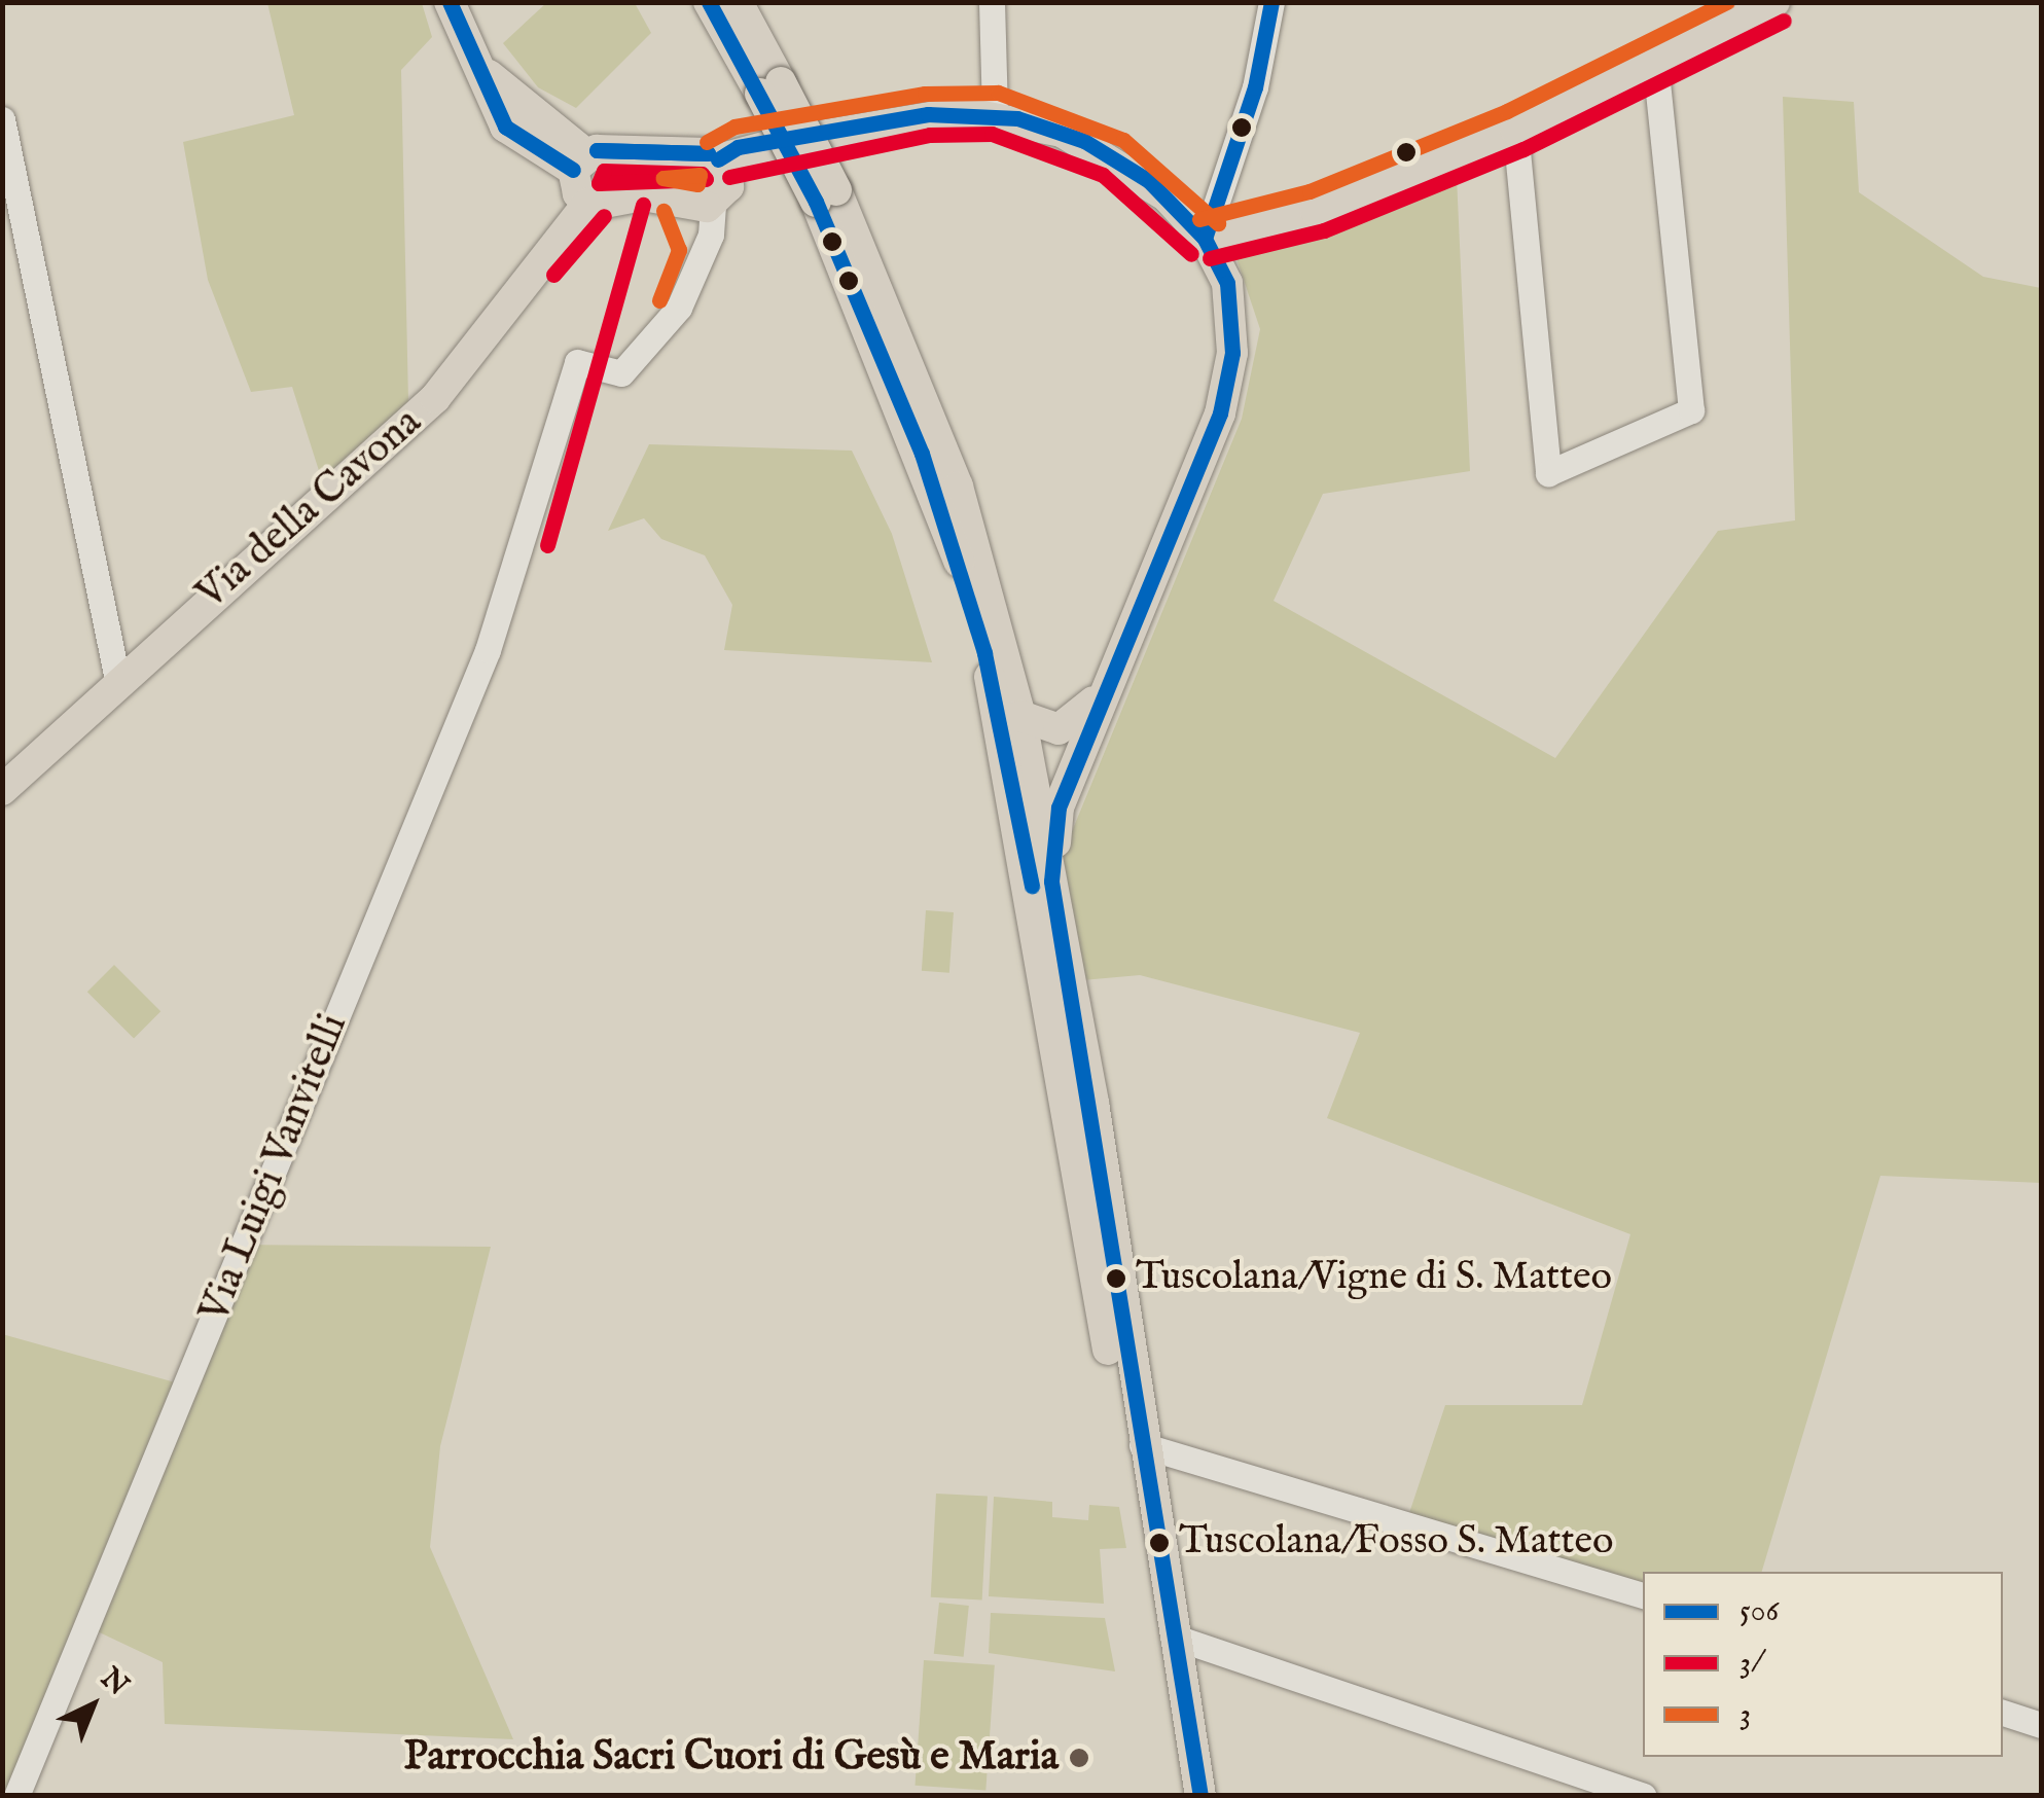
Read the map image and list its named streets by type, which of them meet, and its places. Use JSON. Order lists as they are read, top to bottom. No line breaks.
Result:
{"streets":{"main road":["Via della Cavona"],"street":["Via Luigi Vanvitelli"]},"places":["Tuscolana/Vigne di S. Matteo","Tuscolana/Fosso S. Matteo","Parrocchia Sacri Cuori di Gesù e Maria"],"lines":["transit line 506","transit line 3","transit line 3/"],"legend":["506","3/","3"],"north":"top right"}
